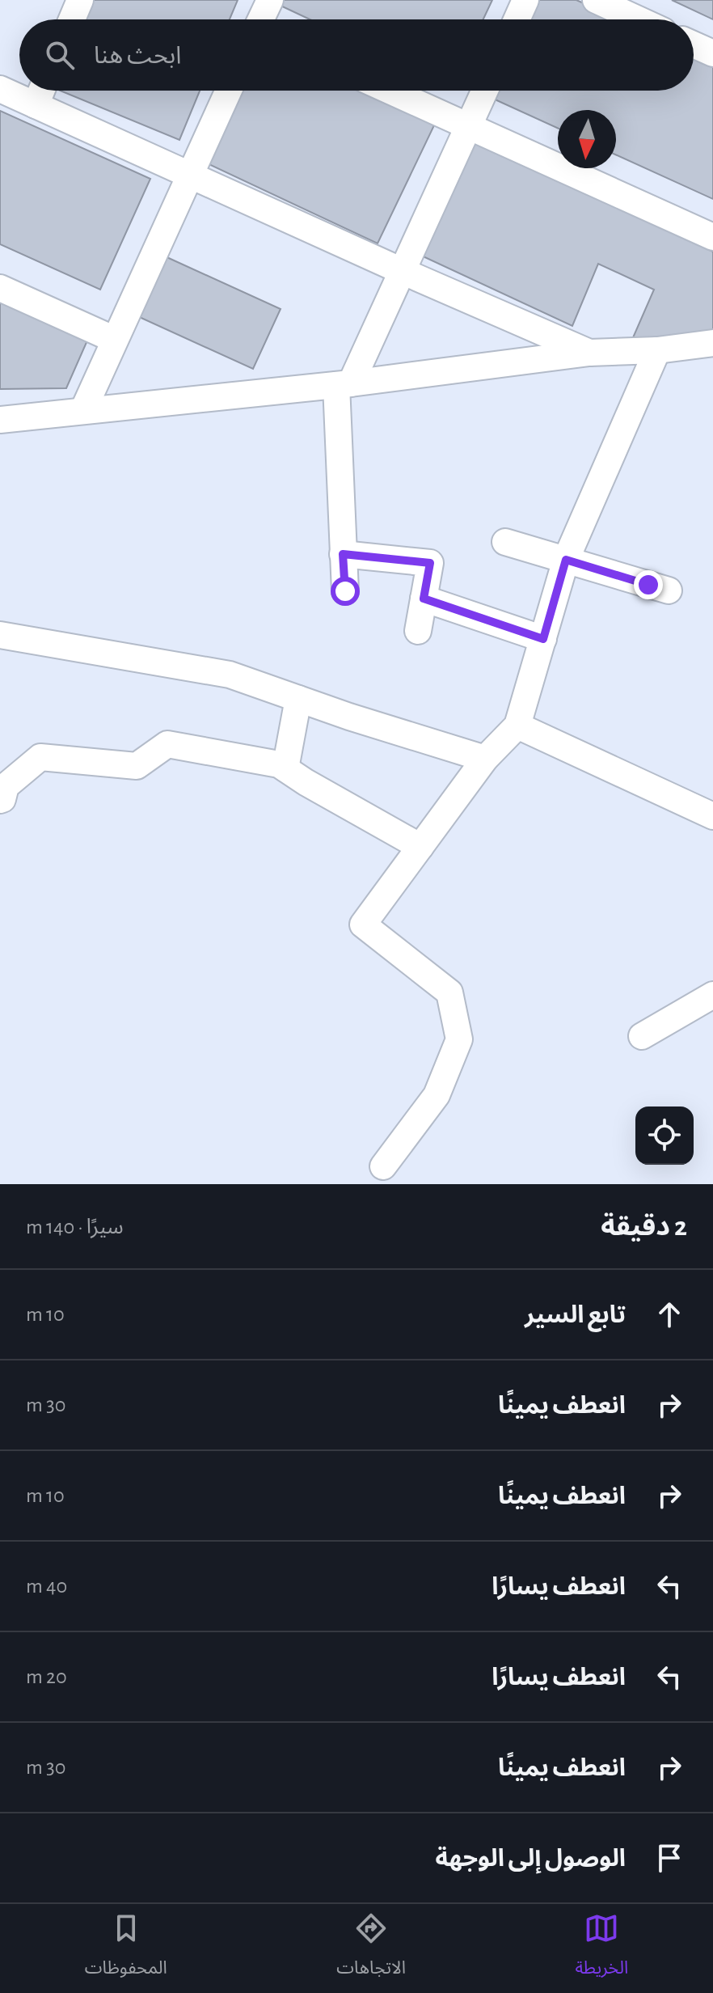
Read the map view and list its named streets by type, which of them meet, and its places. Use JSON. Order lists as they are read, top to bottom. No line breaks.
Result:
{"north":"bottom","page":{"search":"ابحث هنا","heading":["2 دقيقة","سيرًا · 140 m"],"list":[["تابع السير","10 m"],["انعطف يمينًا","30 m"],["انعطف يمينًا","10 m"],["انعطف يسارًا","40 m"],["انعطف يسارًا","20 m"],["انعطف يمينًا","30 m"],"الوصول إلى الوجهة"],"nav":["الخريطة","الاتجاهات","المحفوظات"]}}
